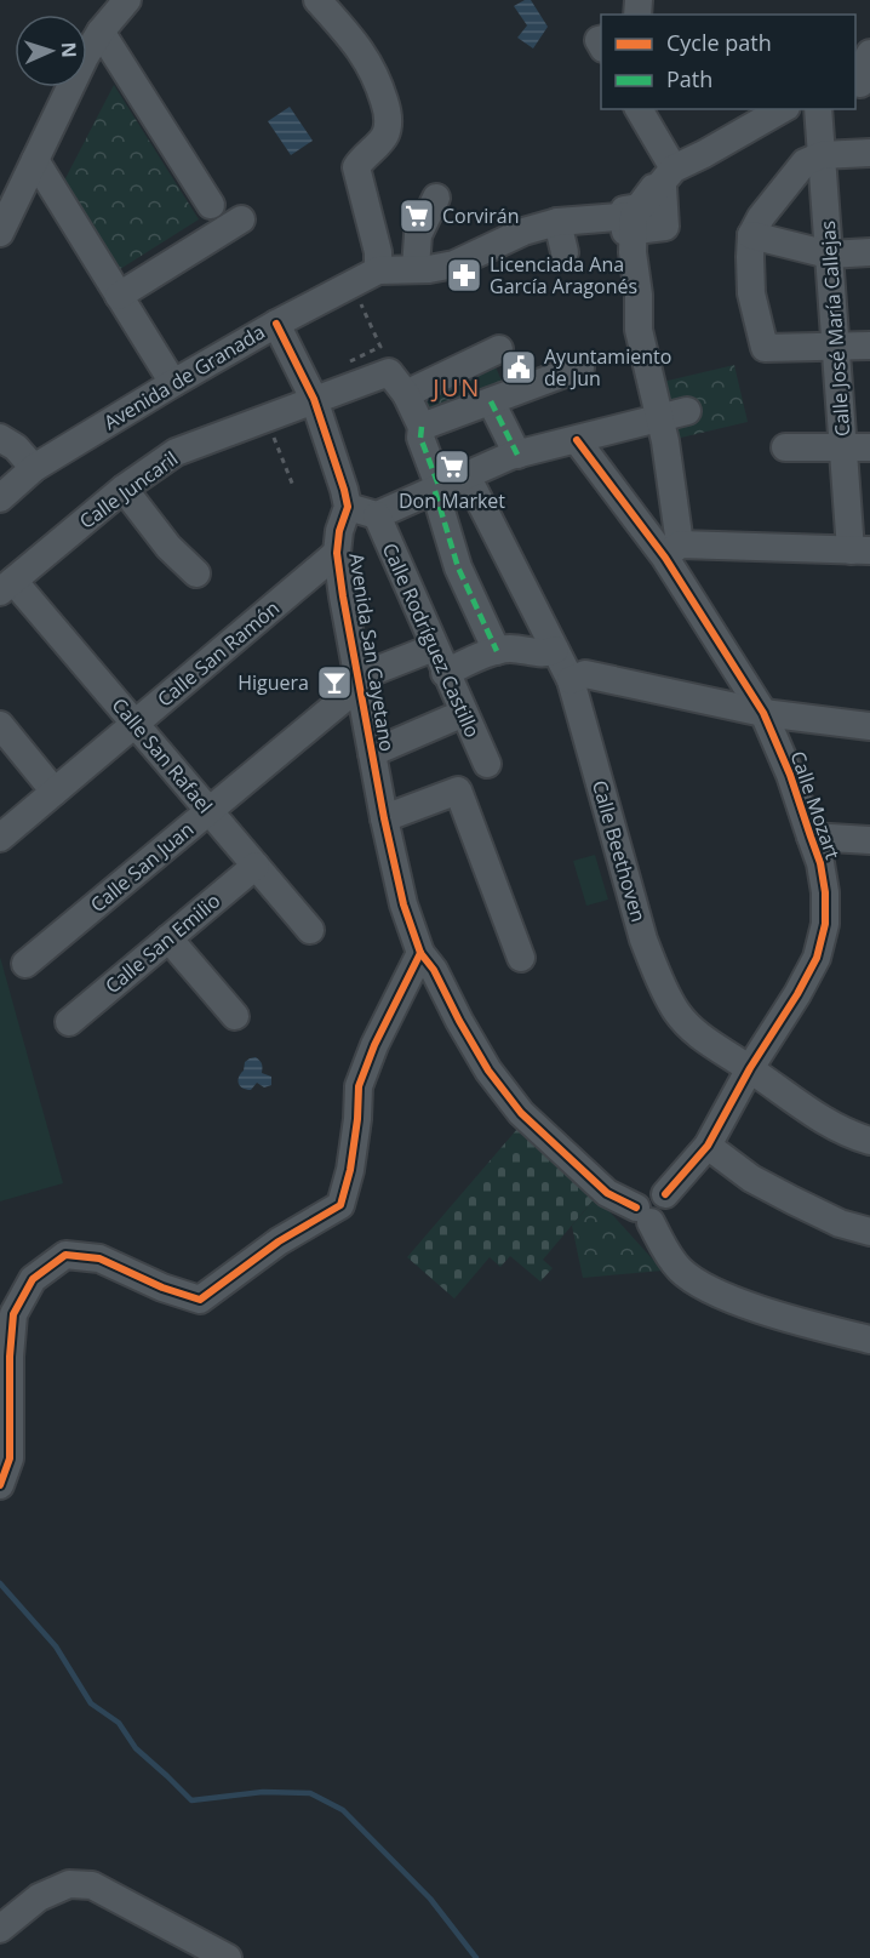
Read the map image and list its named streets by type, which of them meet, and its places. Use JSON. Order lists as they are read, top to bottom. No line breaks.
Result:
{"streets":{"street":["Calle José María Callejas","Avenida de Granada","Calle Juncaril","Calle Rodríguez Castillo","Avenida San Cayetano","Calle San Ramón","Calle San Rafael","Calle Mozart","Calle Beethoven","Calle San Juan","Calle San Emilio"]},"crossings":[["Calle Juncaril","Calle San Rafael"],["Calle Rodríguez Castillo","Calle San Juan"],["Avenida San Cayetano","Calle San Ramón"],["Avenida San Cayetano","Calle Mozart"],["Avenida San Cayetano","Calle San Juan"],["Calle San Ramón","Calle San Rafael"],["Calle San Rafael","Calle San Juan"],["Calle San Rafael","Calle San Emilio"],["Calle Mozart","Calle Beethoven"]],"districts":["JUN"],"places":{"supermarket":["Corvirán","Don Market"],"pharmacy":["Licenciada Ana García Aragonés"],"public building":["Ayuntamiento de Jun"],"bar":["Higuera"]},"legend":["Cycle path","Path"],"north":"right"}
